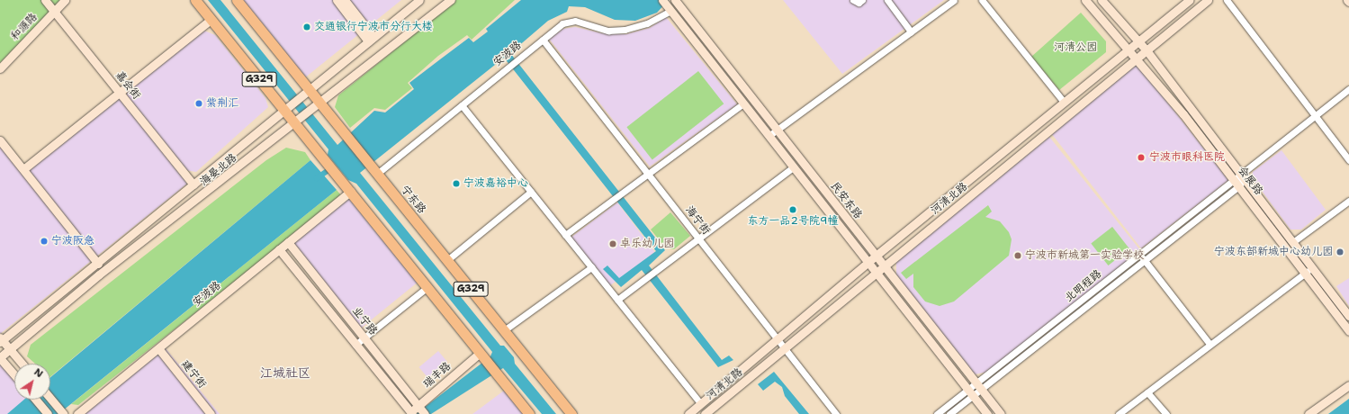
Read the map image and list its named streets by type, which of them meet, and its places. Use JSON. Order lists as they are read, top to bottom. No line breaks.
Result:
{"streets":{"main road":["和源路","安波路","G329","嘉会街","海晏北路","会展路","河清北路","宁东路","民安东路","业宁路","建宁街","瑞丰路"],"street":["海宁街","北明程路"]},"crossings":[["和源路","嘉会街"],["安波路","G329"],["安波路","宁东路"],["安波路","民安东路"],["安波路","海宁街"],["安波路","业宁路"],["安波路","建宁街"],["G329","海晏北路"],["G329","瑞丰路"],["嘉会街","海晏北路"],["海晏北路","宁东路"],["会展路","河清北路"],["会展路","北明程路"],["河清北路","民安东路"],["河清北路","海宁街"],["民安东路","北明程路"],["业宁路","瑞丰路"]],"districts":["江城社区"],"parks":["河清公园"],"places":["交通银行宁波市分行大楼","紫荆汇","宁波市眼科医院","宁波嘉裕中心","东方一品2号院9幢","宁波阪急","卓乐幼儿园","宁波东部新城中心幼儿园","宁波市新城第一实验学校"],"north":"top right"}
